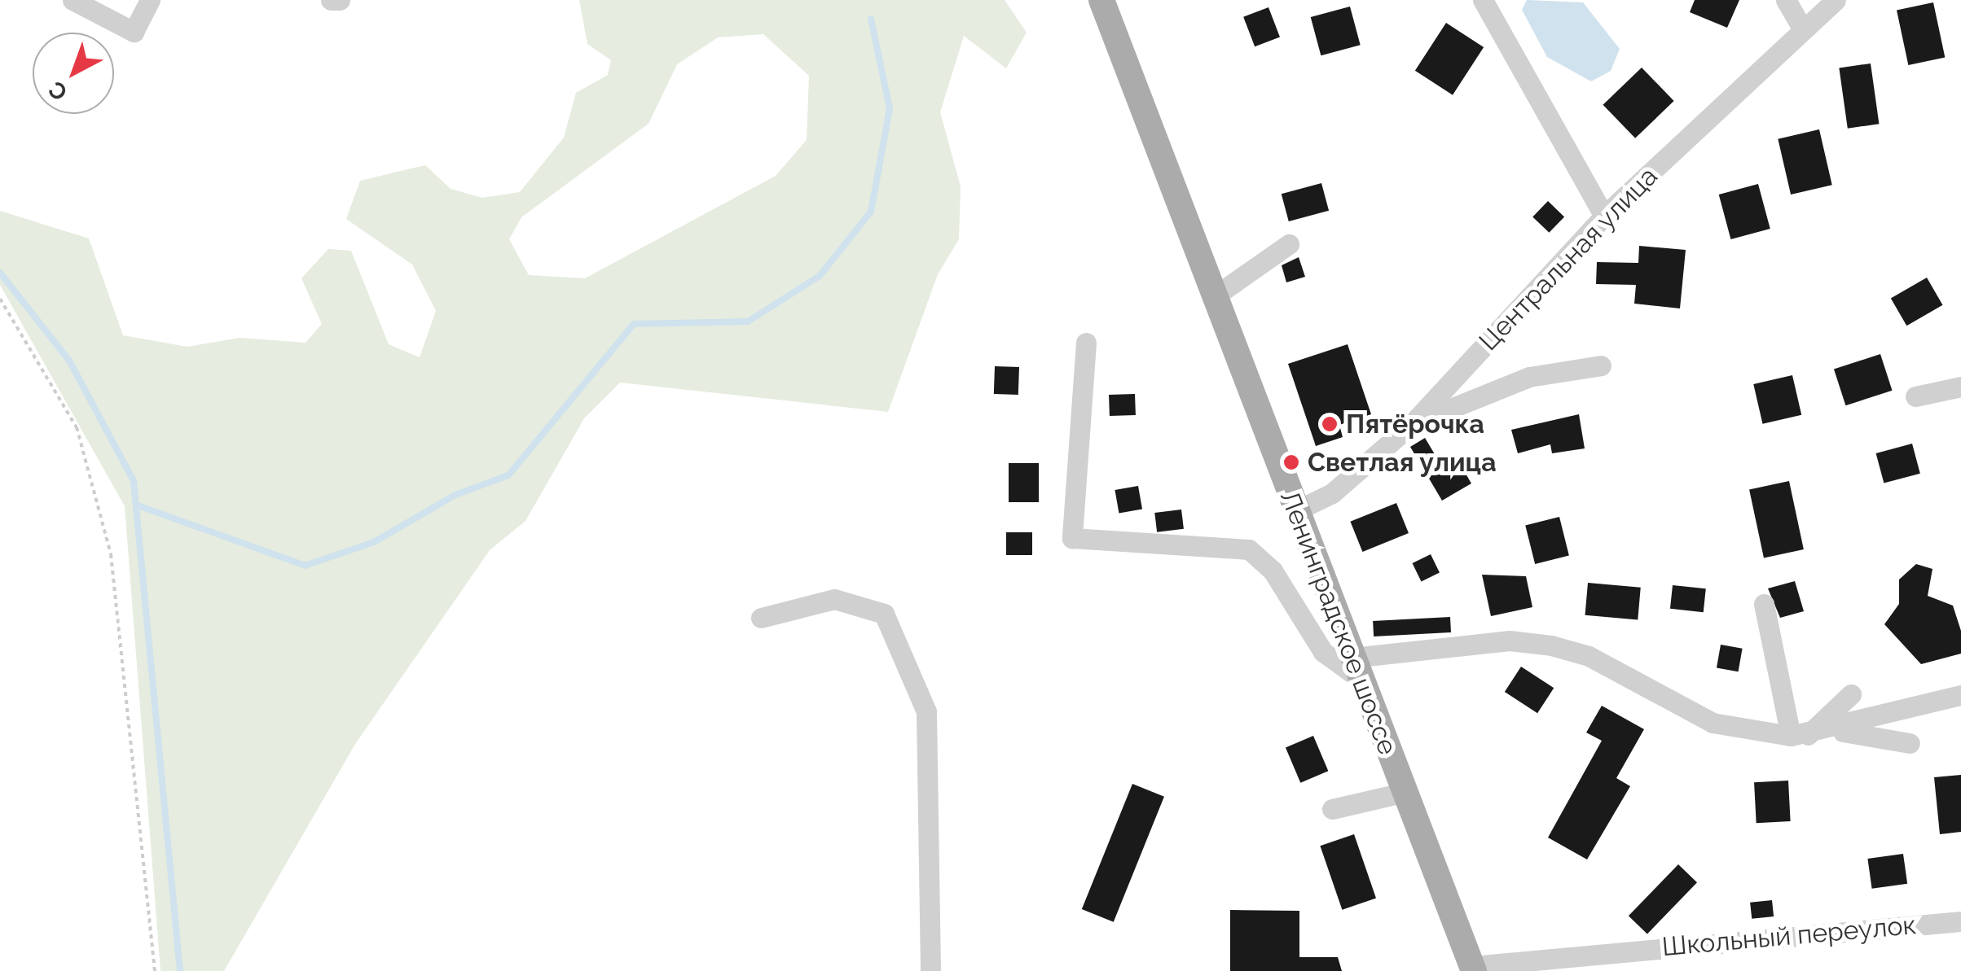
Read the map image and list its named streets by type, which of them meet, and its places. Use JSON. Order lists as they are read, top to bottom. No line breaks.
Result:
{"streets":{"main road":["Ленинградское шоссе"],"street":["Центральная улица","Школьный переулок"]},"crossings":[["Центральная улица","Ленинградское шоссе"],["Ленинградское шоссе","Школьный переулок"]],"places":["Пятёрочка","Светлая улица"],"north":"bottom left"}
